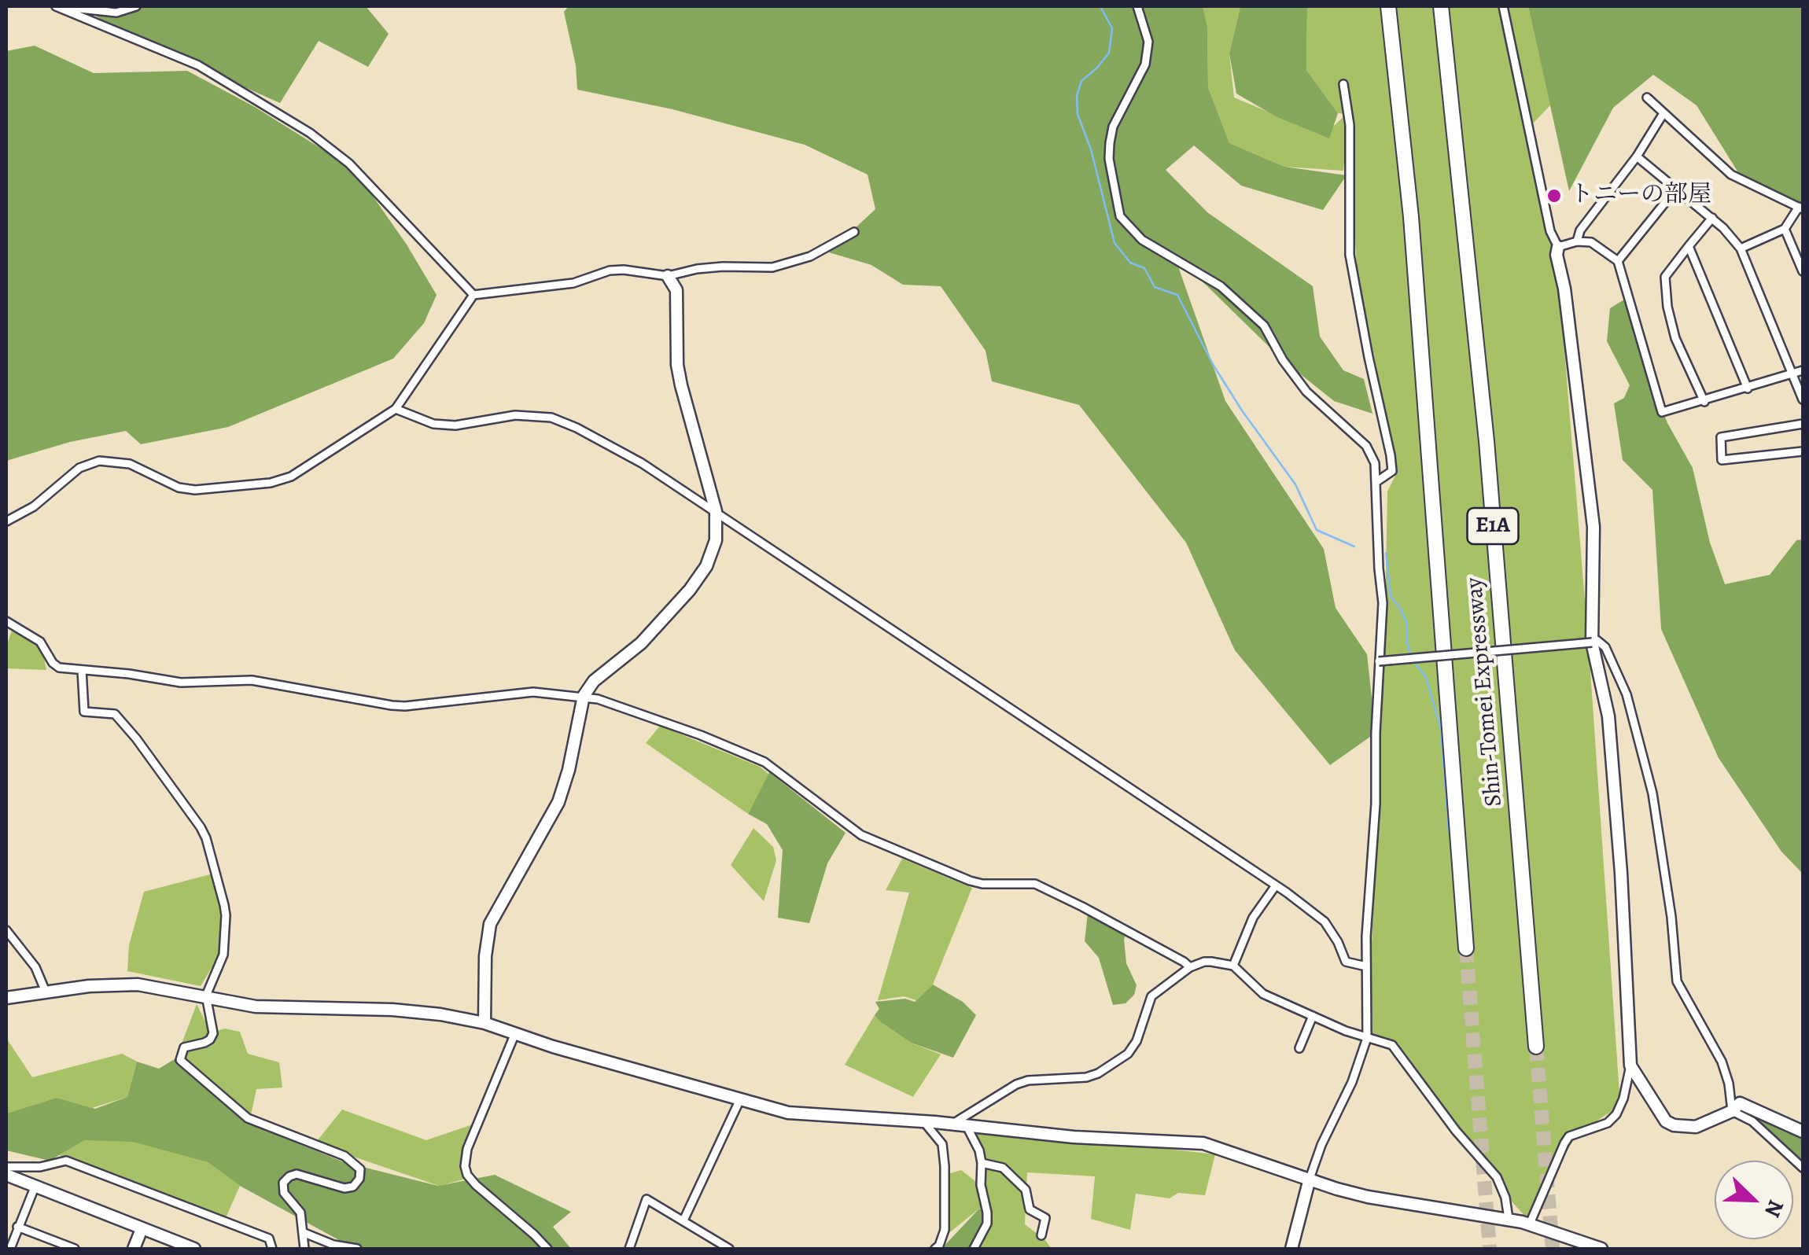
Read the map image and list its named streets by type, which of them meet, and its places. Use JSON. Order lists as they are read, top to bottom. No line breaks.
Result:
{"streets":{"highway":["E1A","Shin-Tomei Expressway"]},"places":["トニーの部屋"],"north":"bottom right"}
